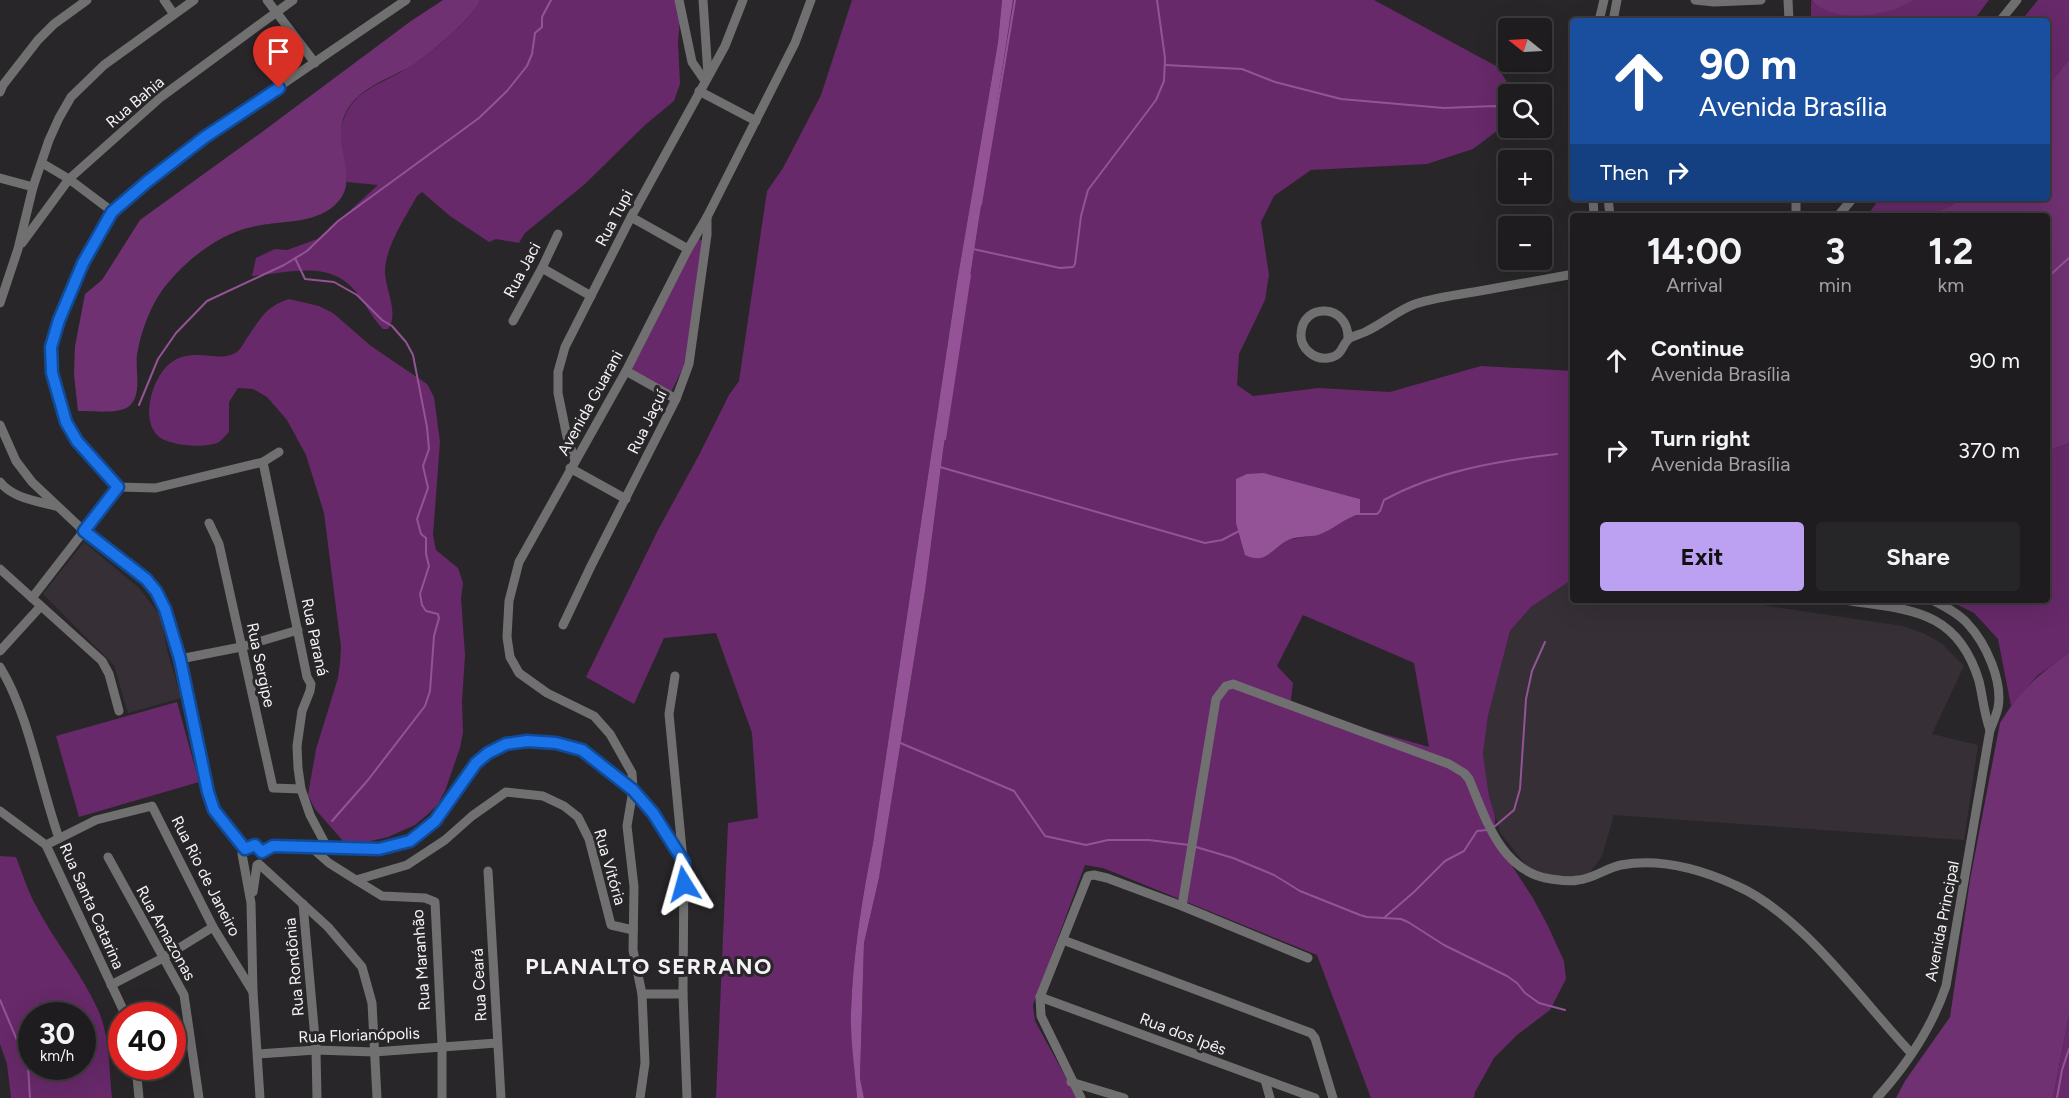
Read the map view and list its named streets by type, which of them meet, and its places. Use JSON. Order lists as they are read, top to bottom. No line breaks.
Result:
{"streets":{"street":["Rua Bahia","Rua Tupi","Rua Jaci","Avenida Guarani","Rua Jaçuí","Rua Paraná","Rua Sergipe","Rua Vitória","Rua Rio de Janeiro","Rua Santa Catarina","Avenida Principal","Rua Amazonas","Rua Maranhão","Rua Rondônia","Rua Ceará","Rua dos Ipês","Rua Florianópolis"]},"crossings":[["Rua Tupi","Avenida Guarani"],["Avenida Guarani","Rua Jaçuí"],["Rua Paraná","Rua Sergipe"],["Rua Vitória","Rua Maranhão"],["Rua Rio de Janeiro","Rua Santa Catarina"],["Rua Rio de Janeiro","Rua Florianópolis"],["Rua Maranhão","Rua Florianópolis"],["Rua Rondônia","Rua Florianópolis"],["Rua Ceará","Rua Florianópolis"]],"districts":["PLANALTO SERRANO"],"north":"left","page":{"map_buttons":["+","−"],"turn":["90 m","Avenida Brasília"],"then":"Then","eta":["14:00","Arrival","3","min","1.2","km"],"list":[{"name":"Continue","note":"Avenida Brasília","value":"90 m"},{"name":"Turn right","note":"Avenida Brasília","value":"370 m"}],"buttons":["Exit","Share"],"speed":"30 km/h","limit":"40"}}
